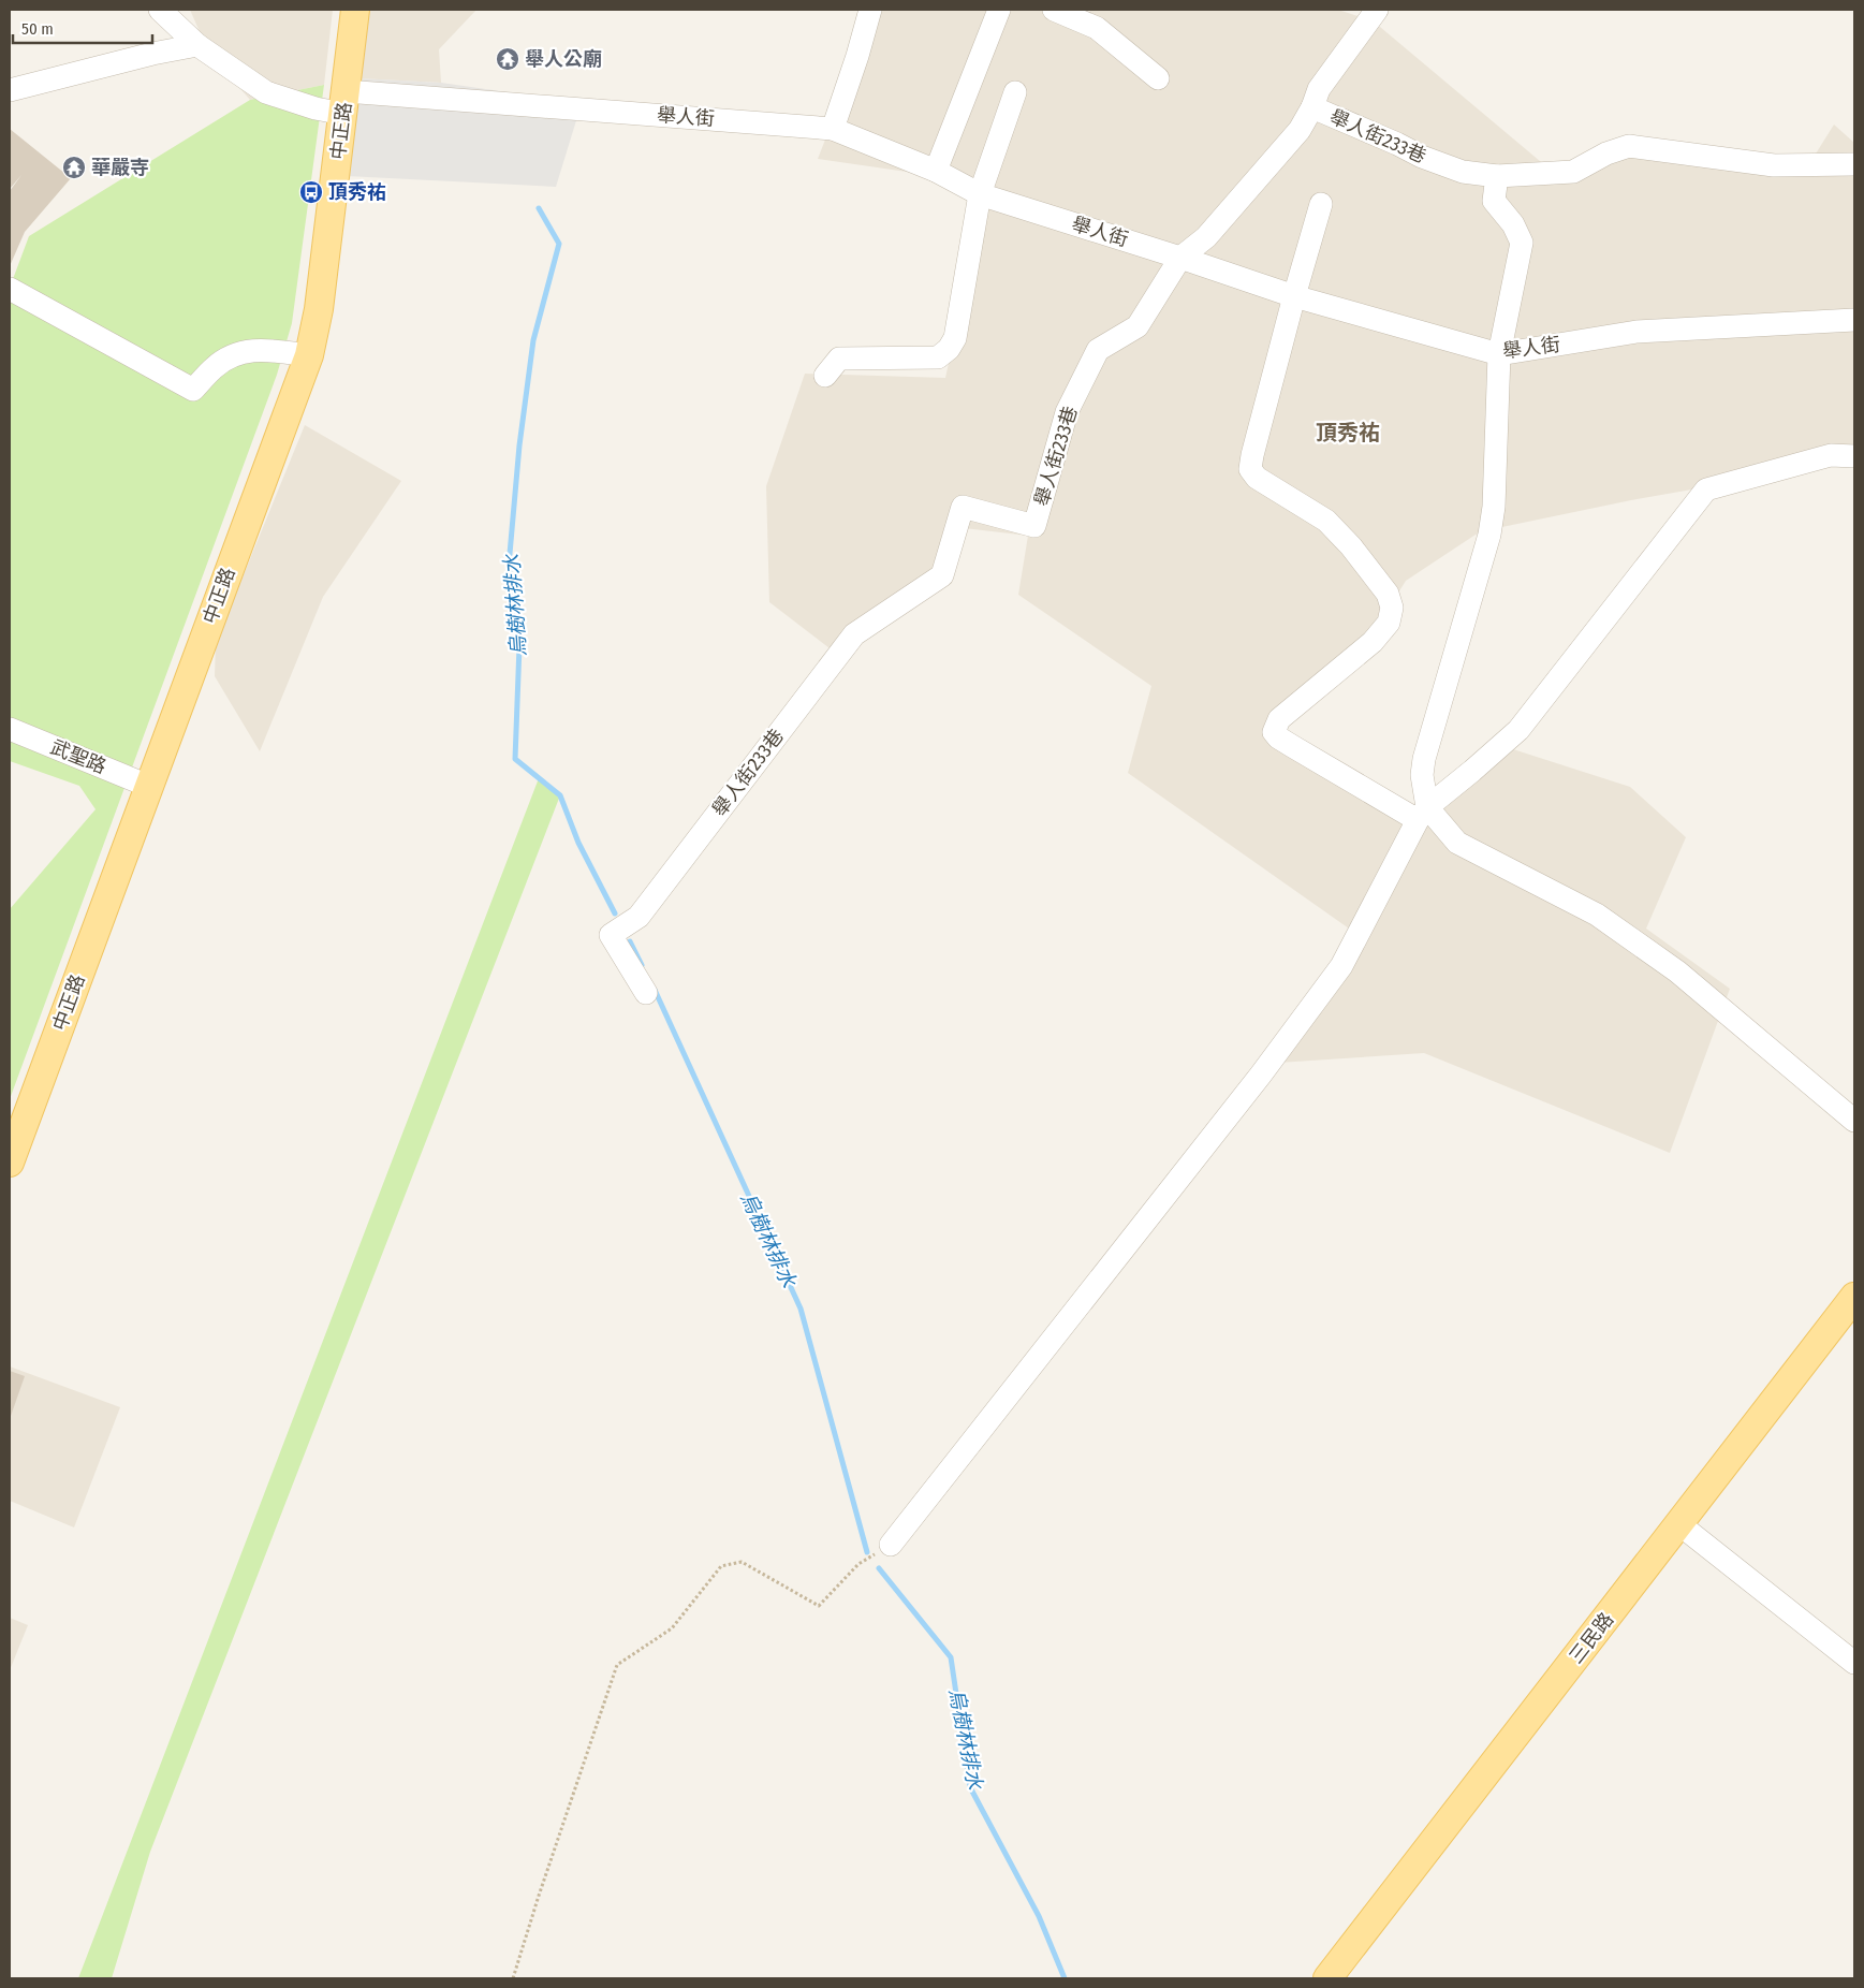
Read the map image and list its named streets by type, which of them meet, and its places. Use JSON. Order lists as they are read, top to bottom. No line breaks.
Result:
{"streets":{"main road":["中正路","三民路"],"street":["舉人街","舉人街233巷","武聖路"]},"crossings":[["舉人街","中正路"],["舉人街","舉人街233巷"],["中正路","武聖路"]],"districts":["頂秀祐"],"water":["烏樹林排水"],"places":{"temple":["舉人公廟","華嚴寺"],"bus stop":["頂秀祐"]},"scale_bar":"50 m"}
